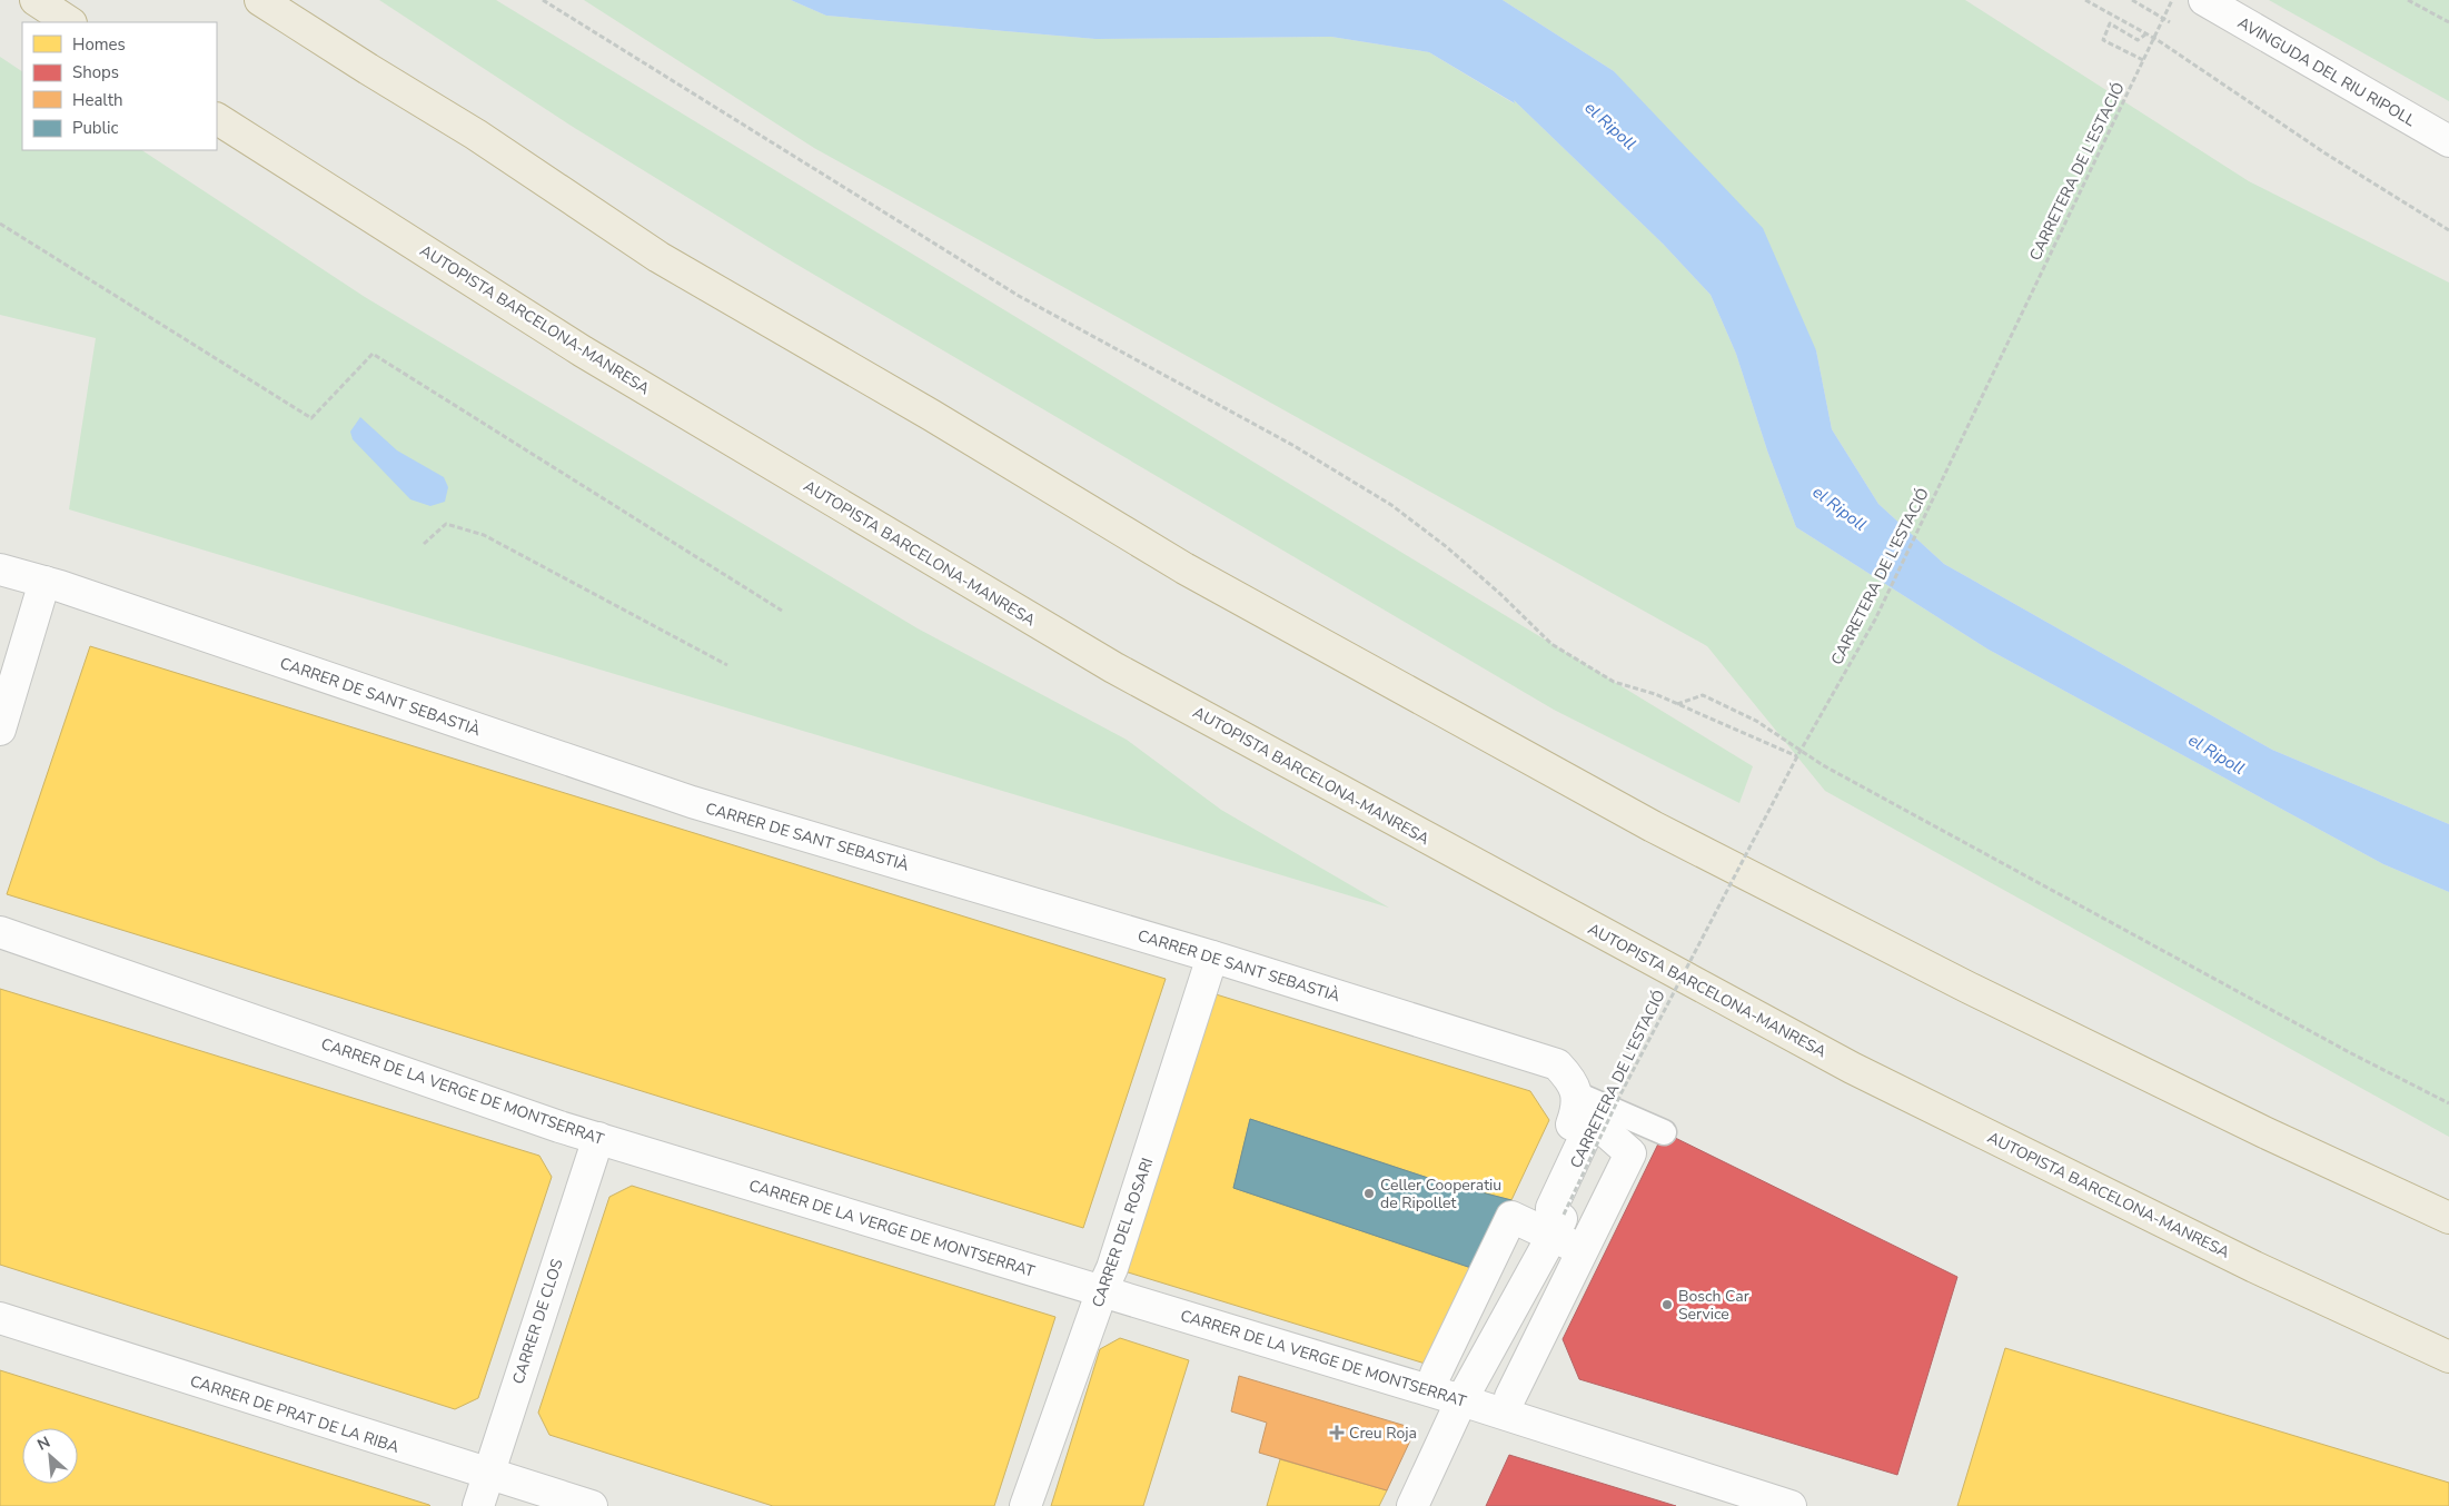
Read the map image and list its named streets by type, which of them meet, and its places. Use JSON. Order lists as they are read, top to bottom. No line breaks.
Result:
{"streets":{"highway":["AUTOPISTA BARCELONA-MANRESA"],"street":["AVINGUDA DEL RIU RIPOLL","CARRER DE SANT SEBASTIÀ","CARRER DE LA VERGE DE MONTSERRAT","CARRER DEL ROSARI","CARRER DE CLOS","CARRER DE PRAT DE LA RIBA"],"path":["CARRETERA DE L'ESTACIÓ"]},"crossings":[["CARRER DE SANT SEBASTIÀ","CARRER DEL ROSARI"],["CARRER DE LA VERGE DE MONTSERRAT","CARRER DEL ROSARI"],["CARRER DE LA VERGE DE MONTSERRAT","CARRER DE CLOS"],["CARRER DE CLOS","CARRER DE PRAT DE LA RIBA"]],"water":["el Ripoll"],"places":{"other":["Celler Cooperatiu de Ripollet","Bosch Car Service"],"health":["Creu Roja"]},"legend":["Homes","Shops","Health","Public"],"north":"top left"}
